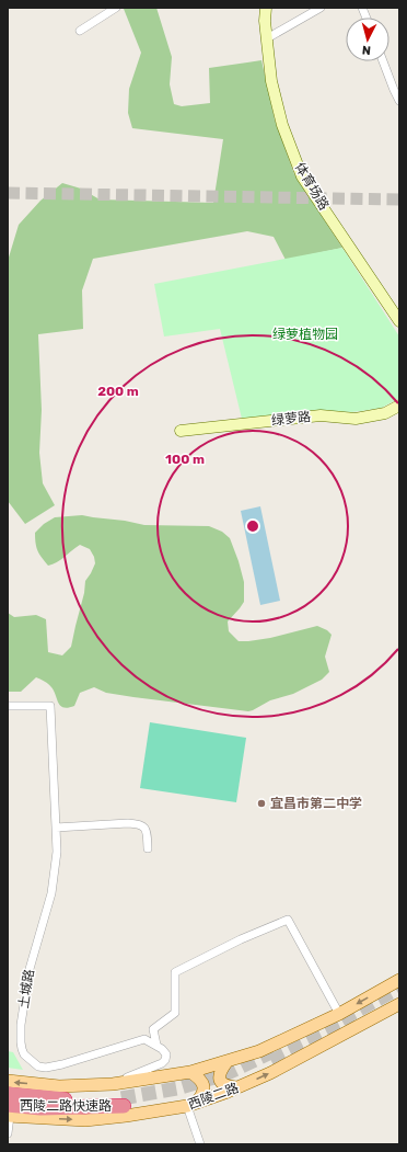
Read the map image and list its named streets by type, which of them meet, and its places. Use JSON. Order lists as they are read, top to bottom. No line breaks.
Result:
{"streets":{"highway":["西陵二路快速路"],"main road":["体育场路","绿萝路","西陵二路"],"street":["土城路"]},"crossings":[["西陵二路","西陵二路快速路"]],"parks":["绿萝植物园"],"places":["宜昌市第二中学"],"north":"bottom","rings":["200 m","100 m"]}
